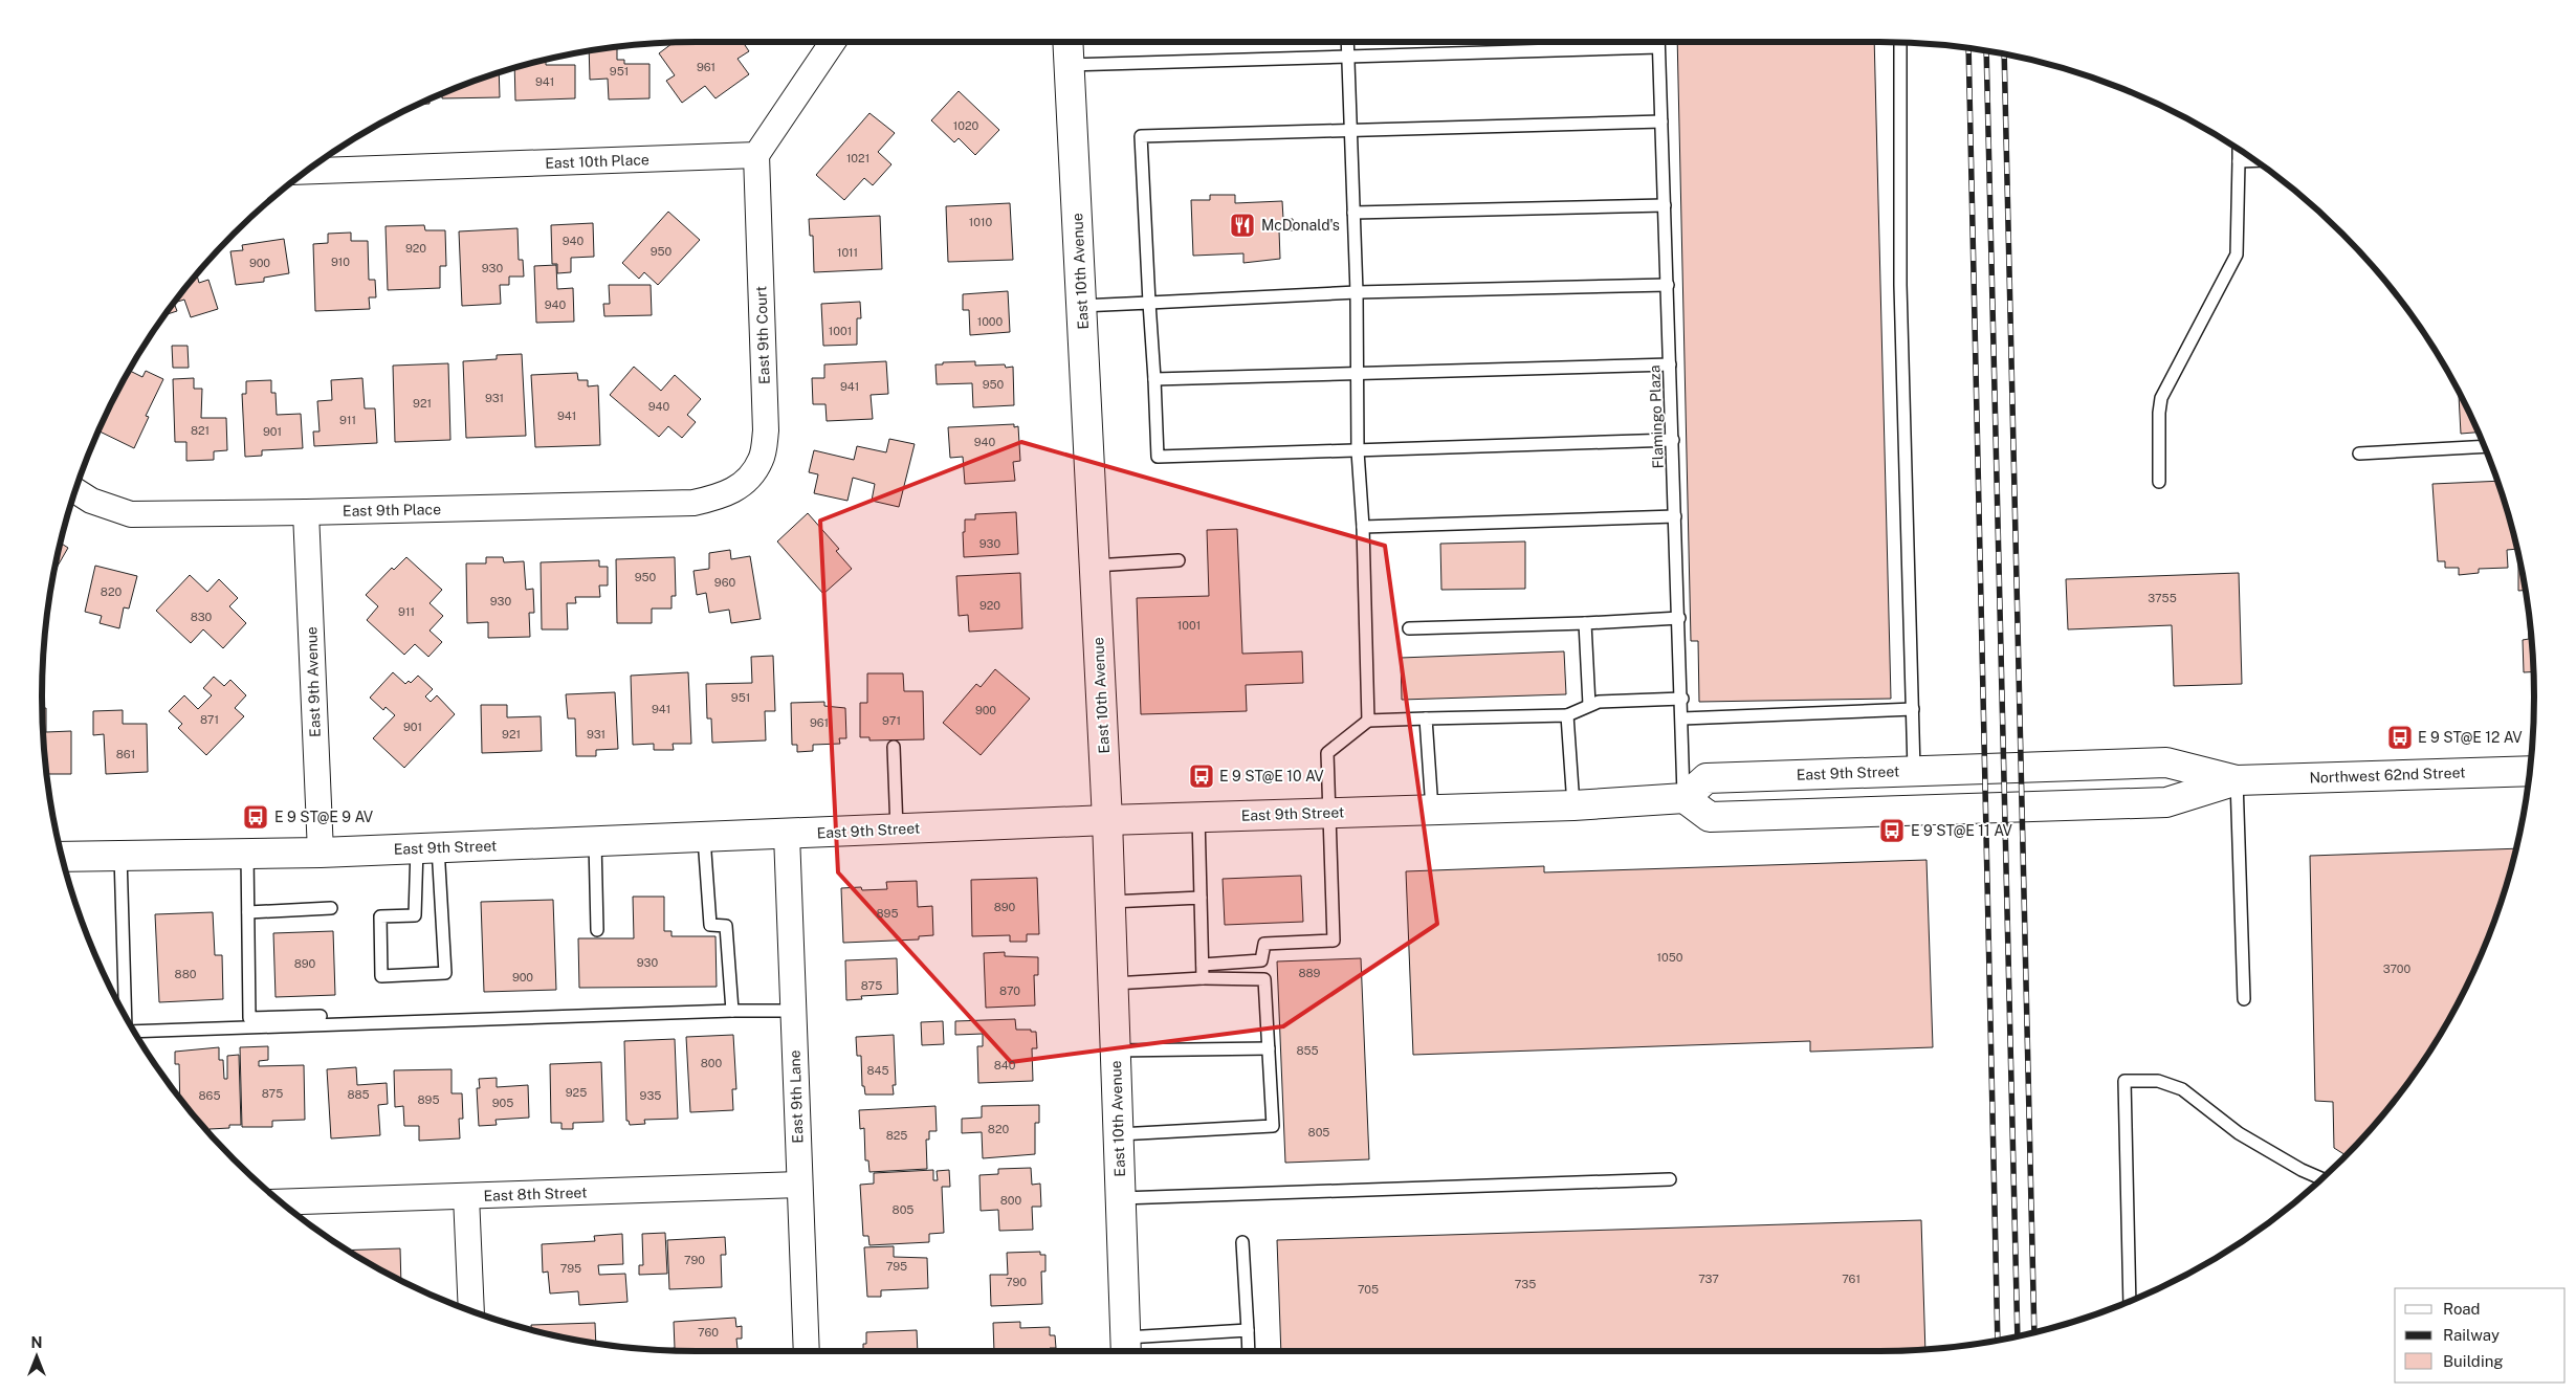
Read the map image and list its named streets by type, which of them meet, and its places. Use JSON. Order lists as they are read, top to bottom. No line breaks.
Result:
{"streets":{"main road":["East 10th Avenue","East 9th Street","Northwest 62nd Street"],"street":["East 10th Place","East 9th Court","East 9th Place","East 9th Avenue","East 9th Lane","East 8th Street"],"lane":["Flamingo Plaza"]},"crossings":[["East 10th Place","East 9th Court"],["East 10th Avenue","East 9th Street"],["East 9th Court","East 9th Place"],["Flamingo Plaza","East 9th Street"],["Flamingo Plaza","Northwest 62nd Street"],["East 9th Place","East 9th Avenue"],["East 9th Avenue","East 9th Street"],["East 9th Street","Northwest 62nd Street"],["East 9th Street","East 9th Lane"],["East 9th Lane","East 8th Street"]],"places":{"restaurant":["McDonald's"],"bus stop":["E 9 ST@E 12 AV","E 9 ST@E 10 AV","E 9 ST@E 9 AV","E 9 ST@E 11 AV"]},"house_numbers":["961","951","941","1020","1021","1010","940","920","950","1011","910","900","930","940","1000","1001","950","941","931","921","940","941","911","821","901","940","930","950","960","820","3755","930","920","911","830","1001","951","941","900","871","971","961","901","921","931","861","890","895","1050","930","890","3700","889","880","900","875","870","855","800","840","845","925","875","885","865","935","895","905","820","805","825","800","805","790","795","795","737","761","790","735","705","760"],"legend":["Road","Railway","Building"],"north":"top"}
